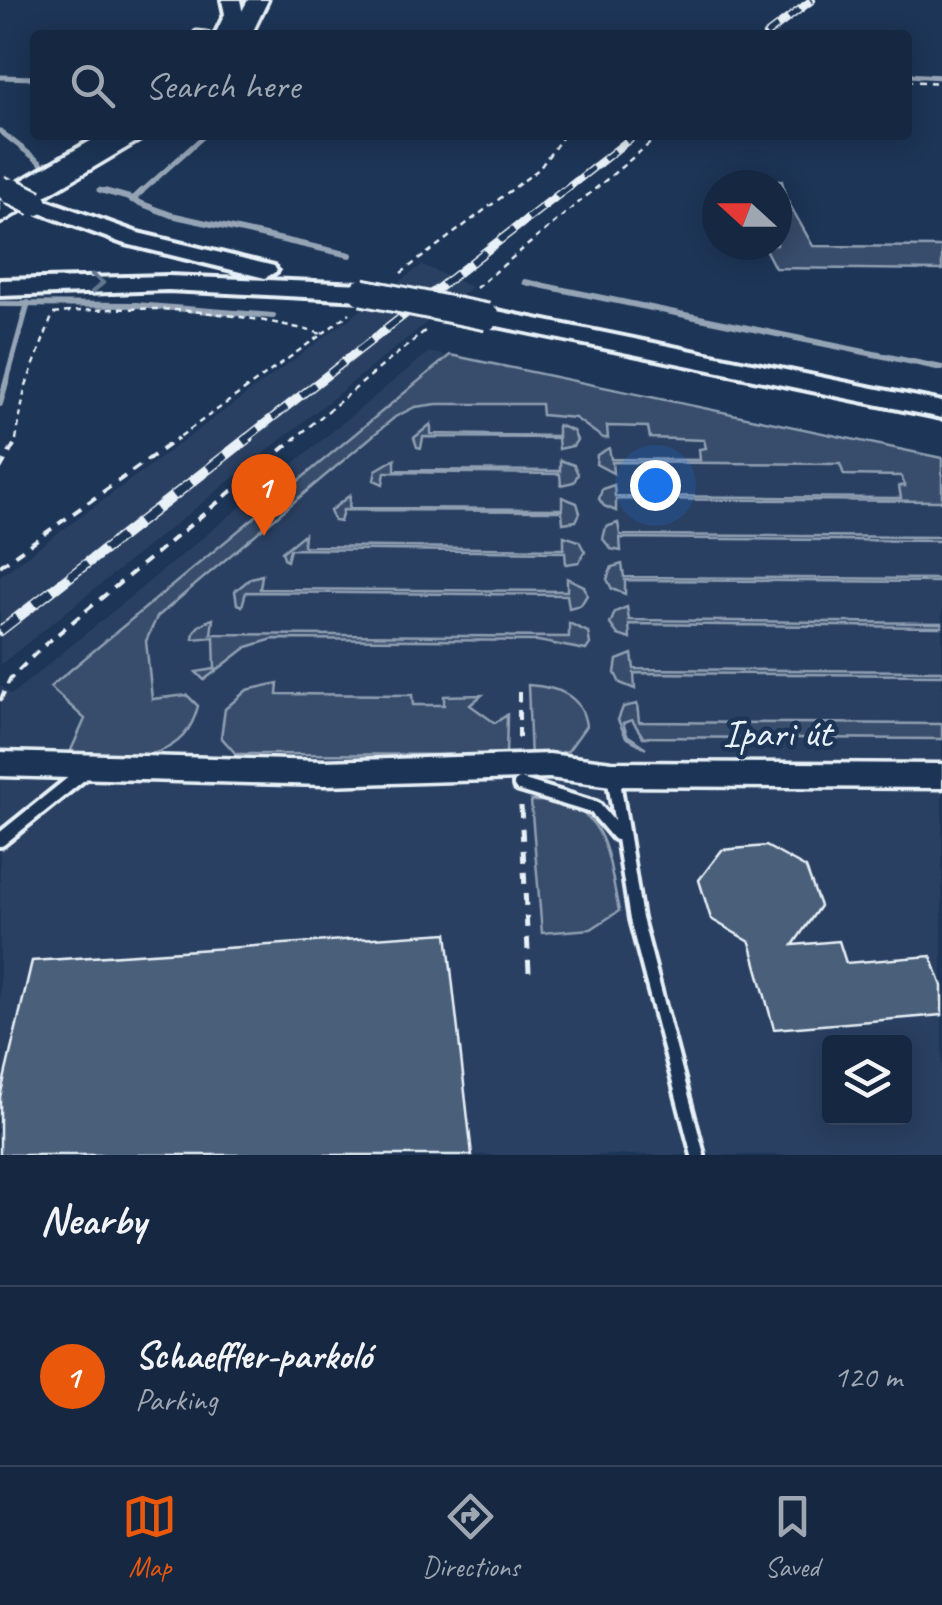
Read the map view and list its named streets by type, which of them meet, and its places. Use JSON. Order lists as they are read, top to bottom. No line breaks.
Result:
{"streets":{"street":["Ipari út"]},"north":"left","page":{"search":"Search here","pins":"1","heading":"Nearby","list":[{"mark":"1","name":"Schaeffler-parkoló","note":"Parking","value":"120 m"}],"nav":["Map","Directions","Saved"]}}
